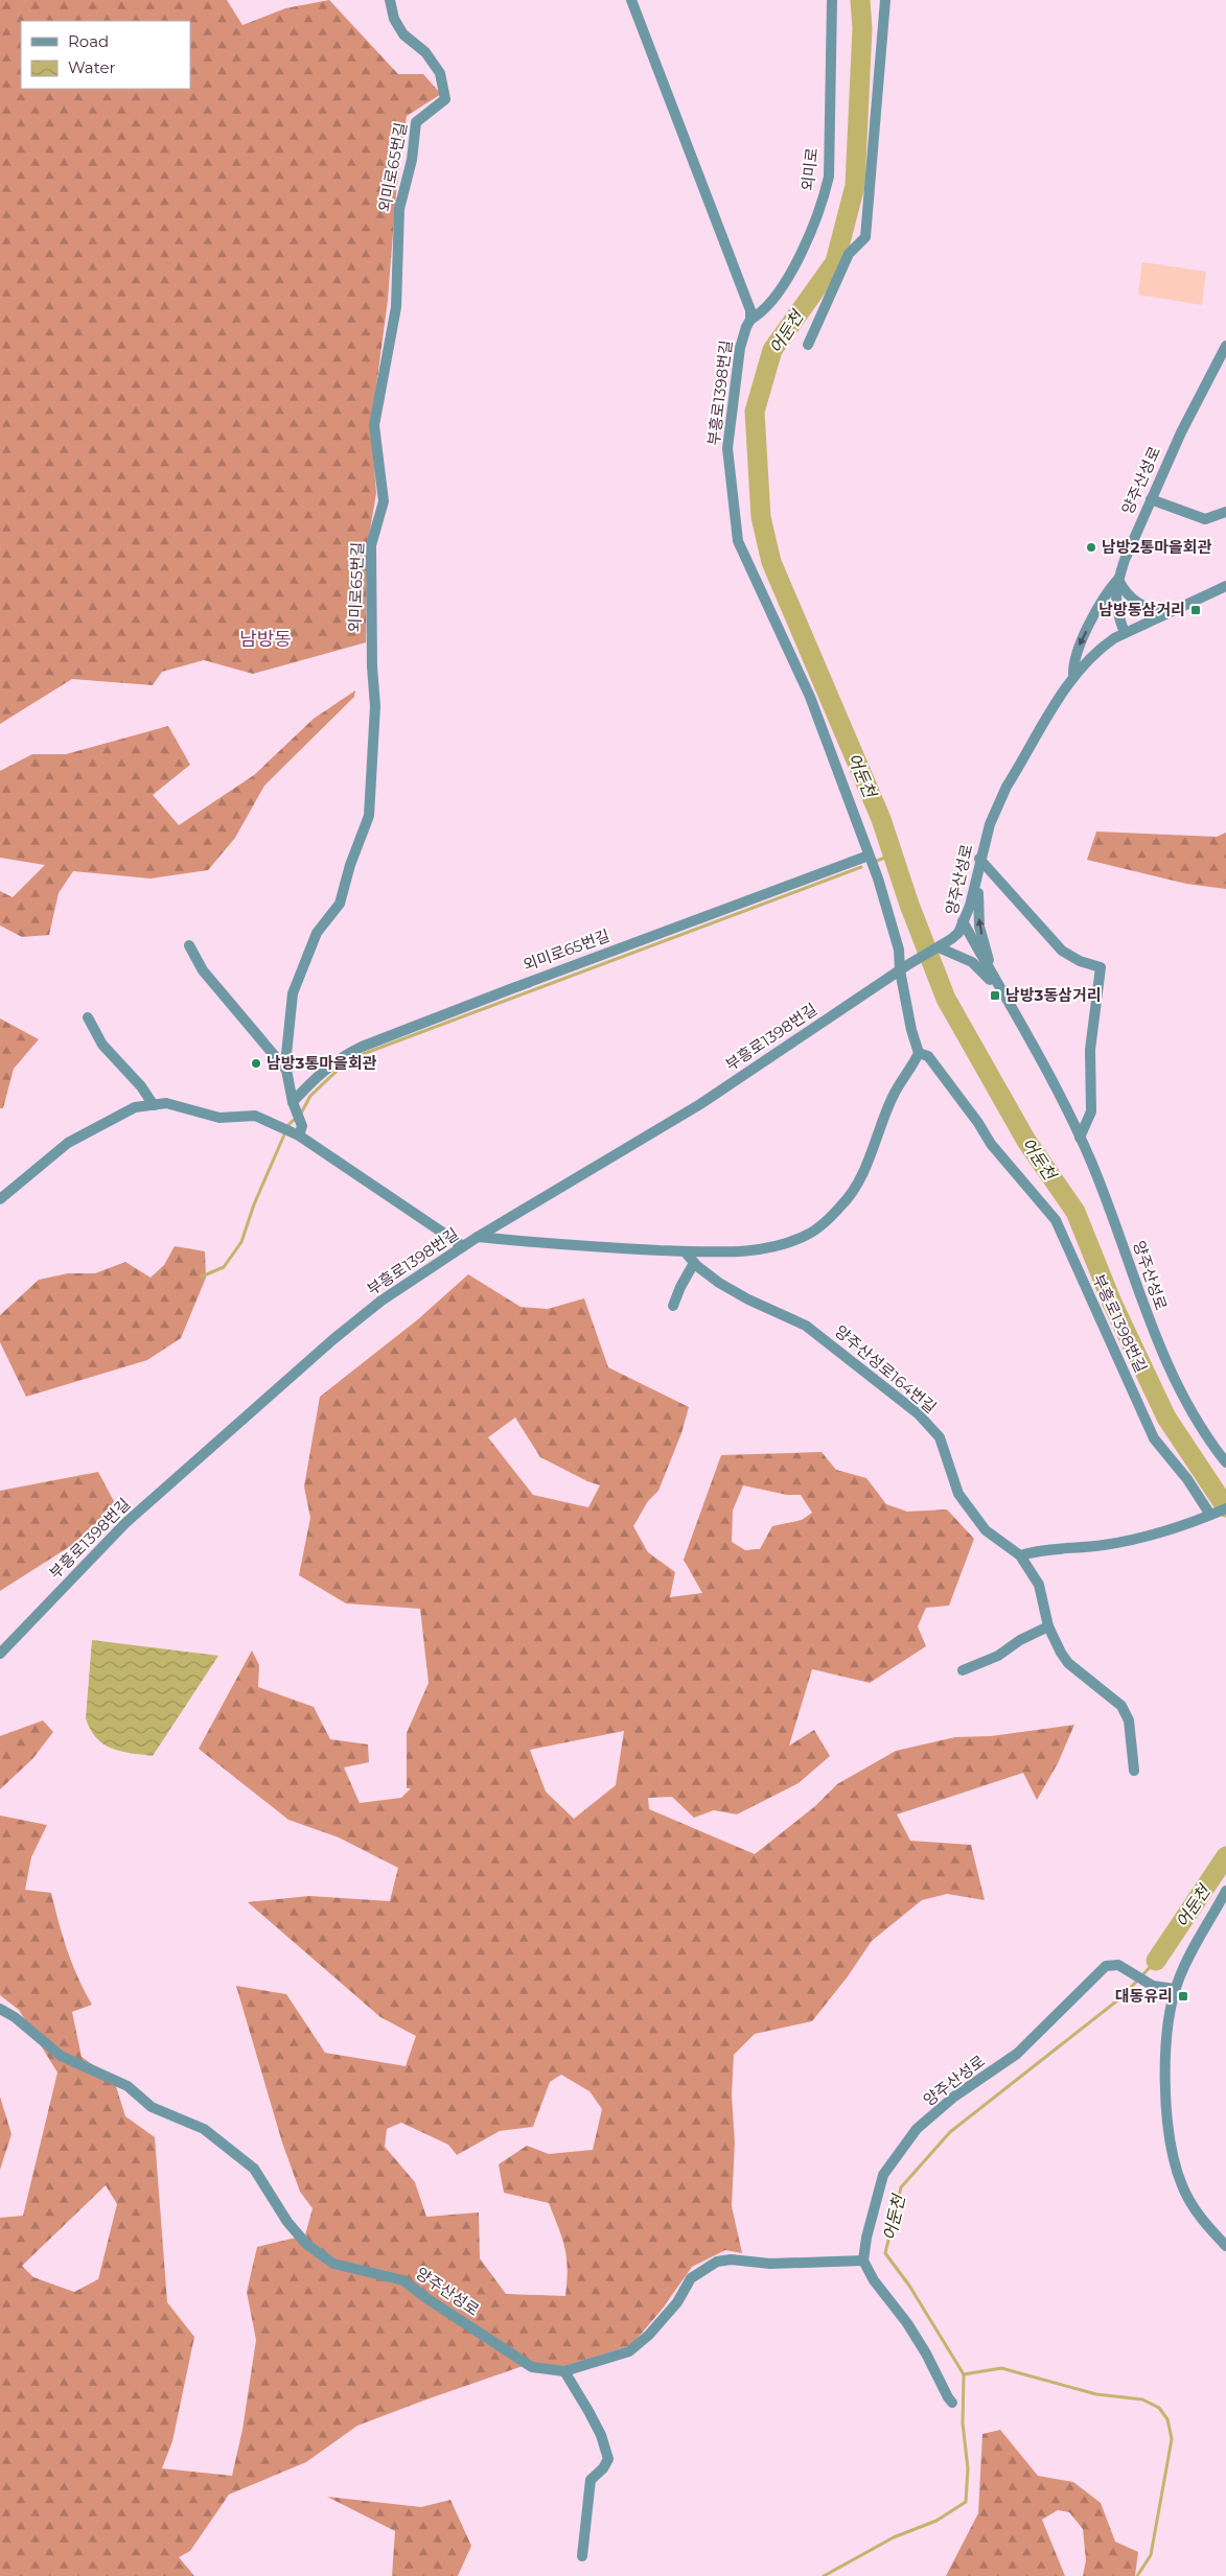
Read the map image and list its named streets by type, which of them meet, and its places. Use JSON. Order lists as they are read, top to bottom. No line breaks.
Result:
{"streets":{"street":["외미로65번길","외미로","부흥로1398번길","양주산성로","양주산성로164번길"]},"crossings":[["외미로65번길","부흥로1398번길"],["외미로","부흥로1398번길"],["부흥로1398번길","양주산성로"]],"districts":["남방동"],"water":["어둔천"],"places":{"other":["남방2통마을회관","남방3통마을회관"],"transit":["남방동삼거리","남방3동삼거리","대동유리"]},"legend":["Road","Water"]}
